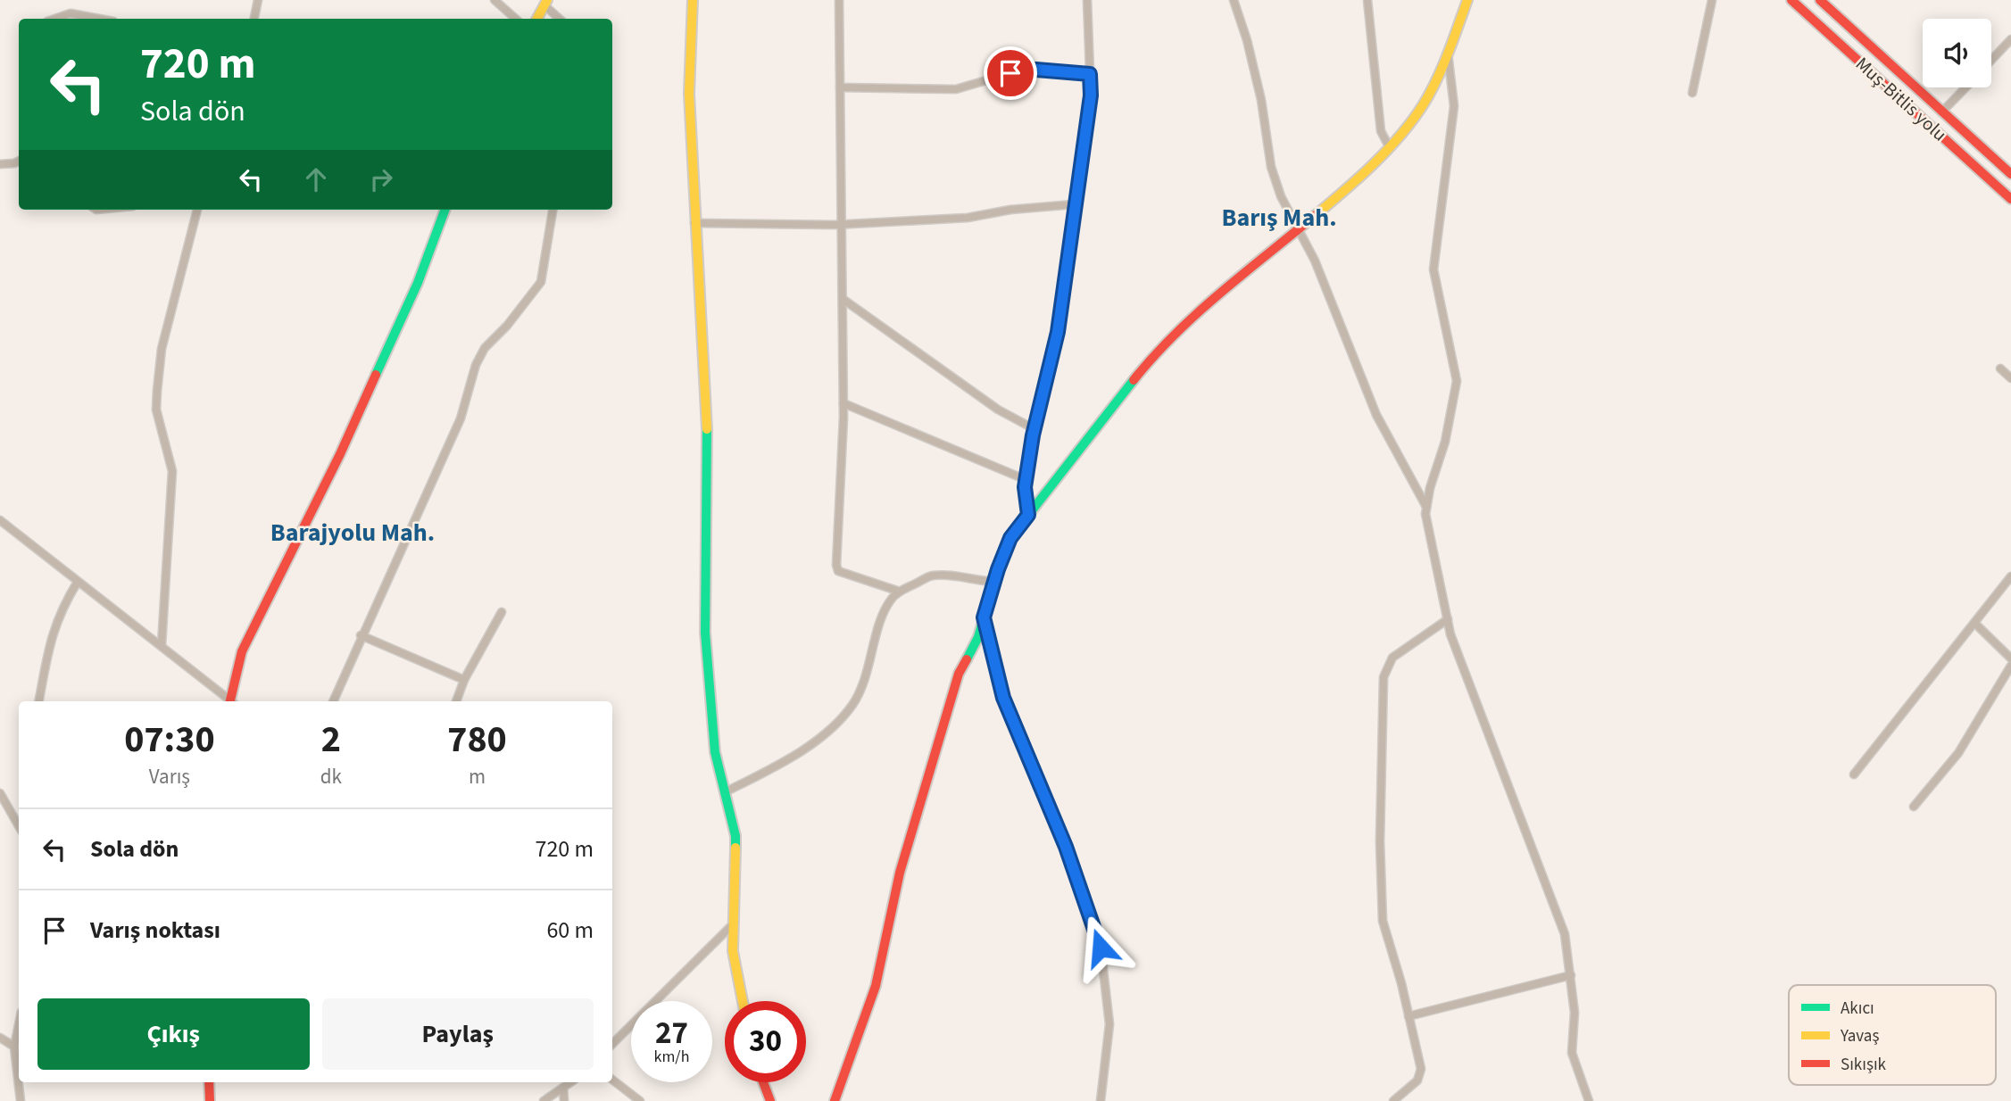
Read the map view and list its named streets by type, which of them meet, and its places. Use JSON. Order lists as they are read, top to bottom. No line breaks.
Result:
{"streets":{"main road":["Muş-Bitlis yolu"]},"districts":["Barış Mah.","Barajyolu Mah."],"legend":["Akıcı","Yavaş","Sıkışık"],"page":{"turn":["720 m","Sola dön"],"eta":["07:30","Varış","2","dk","780","m"],"list":[{"name":"Sola dön","value":"720 m"},{"name":"Varış noktası","value":"60 m"}],"buttons":["Çıkış","Paylaş"],"speed":"27 km/h","limit":"30"}}
